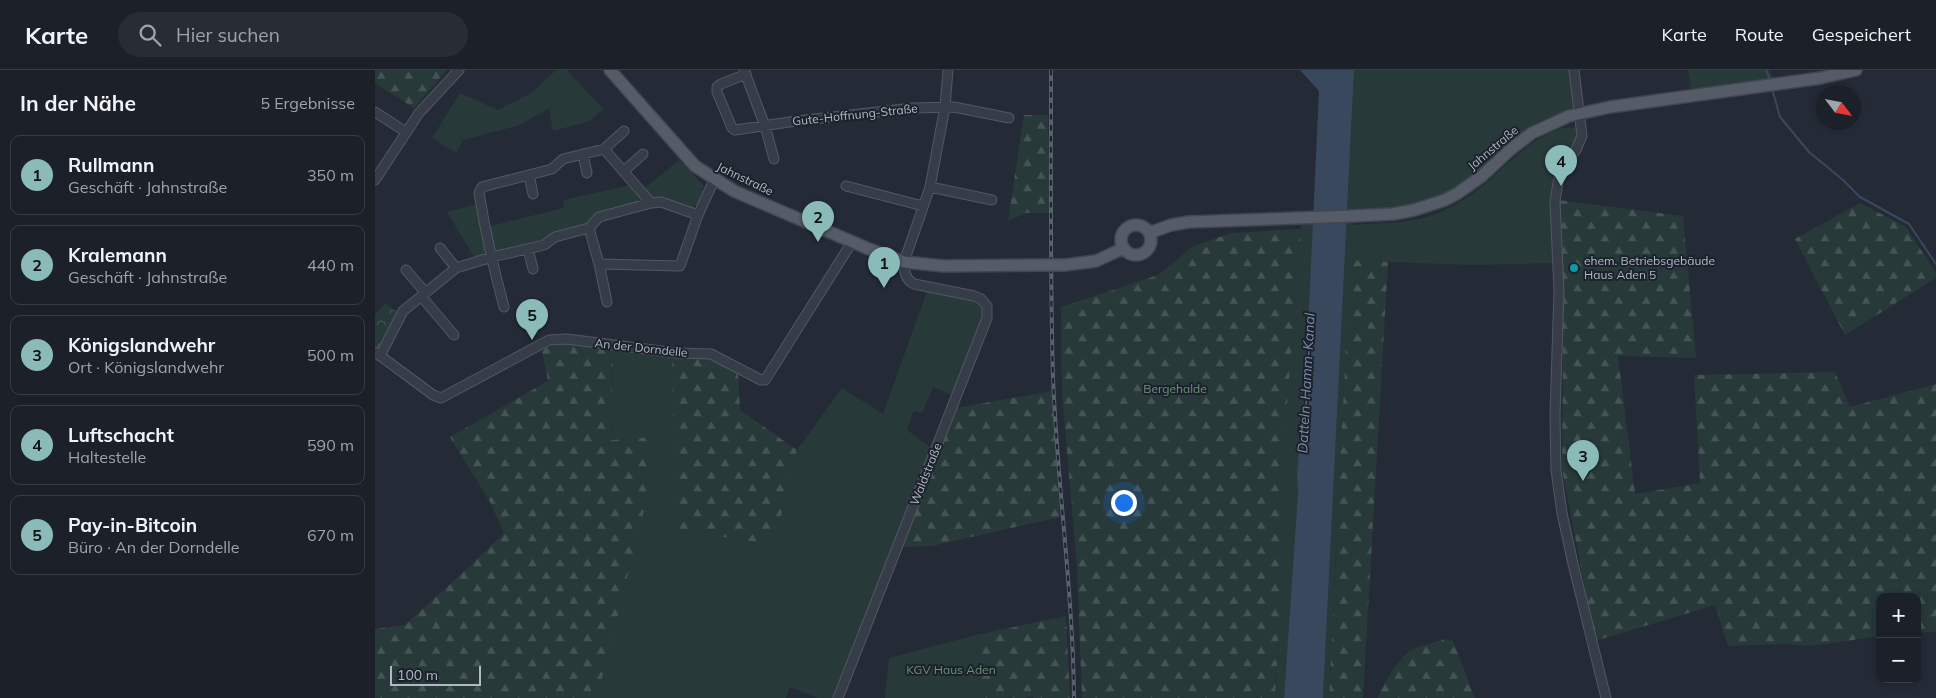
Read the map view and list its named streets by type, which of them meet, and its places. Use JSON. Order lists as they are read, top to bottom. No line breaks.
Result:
{"streets":{"main road":["Jahnstraße"],"street":["Gute-Hoffnung-Straße","An der Dorndelle","Waldstraße"]},"crossings":[["Jahnstraße","An der Dorndelle"],["Jahnstraße","Waldstraße"]],"water":["Datteln-Hamm-Kanal"],"parks":["Bergehalde","KGV Haus Aden"],"places":["ehem. Betriebsgebäude Haus Aden 5"],"scale_bar":"100 m","north":"bottom right","page":{"header":"Karte","search":"Hier suchen","nav":["Karte","Route","Gespeichert"],"heading":["In der Nähe","5 Ergebnisse"],"list":[{"mark":"1","name":"Rullmann","note":"Geschäft · Jahnstraße","value":"350 m"},{"mark":"2","name":"Kralemann","note":"Geschäft · Jahnstraße","value":"440 m"},{"mark":"3","name":"Königslandwehr","note":"Ort · Königslandwehr","value":"500 m"},{"mark":"4","name":"Luftschacht","note":"Haltestelle","value":"590 m"},{"mark":"5","name":"Pay-in-Bitcoin","note":"Büro · An der Dorndelle","value":"670 m"}],"pins":["4","2","1","5","3"],"map_buttons":["+","−"],"scale":"100 m"}}
